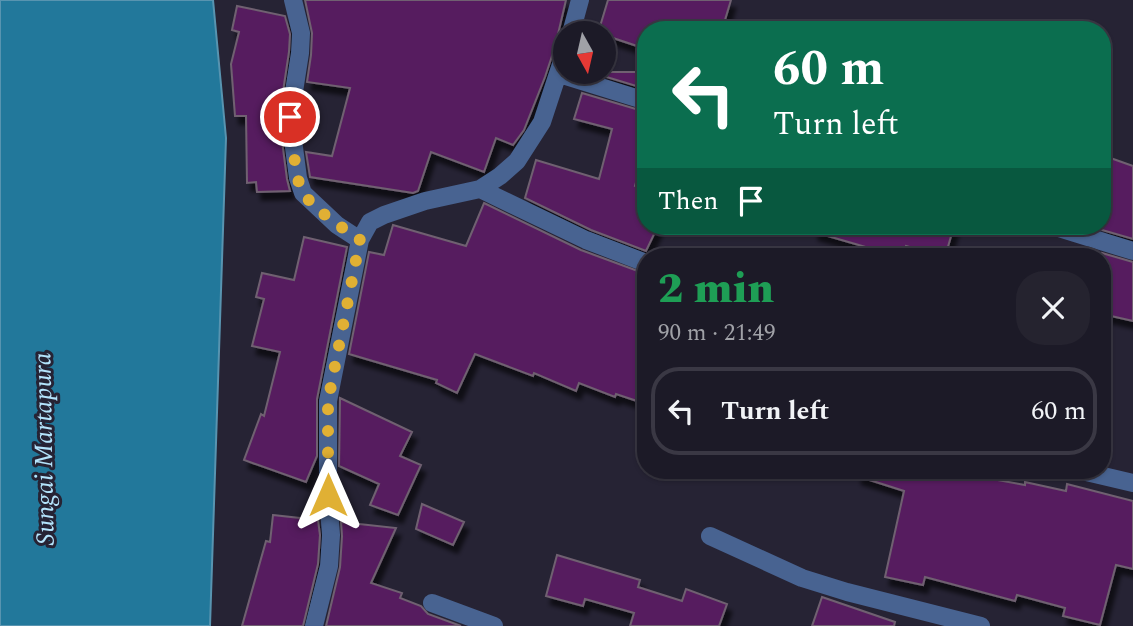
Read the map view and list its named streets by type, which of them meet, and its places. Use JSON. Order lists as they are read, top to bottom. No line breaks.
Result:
{"water":["Sungai Martapura"],"north":"bottom","page":{"turn":["60 m","Turn left"],"then":"Then","heading":["2 min","90 m · 21:49"],"list":[{"name":"Turn left","value":"60 m"}]}}
